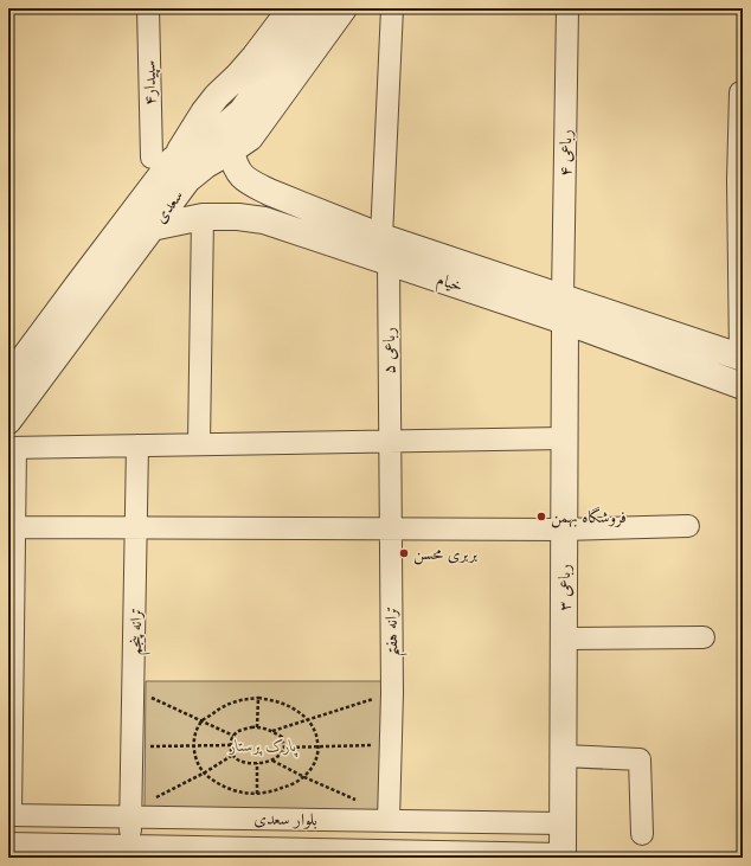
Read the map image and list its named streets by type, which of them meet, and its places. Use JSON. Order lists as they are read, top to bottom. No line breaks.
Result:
{"streets":{"street":["سپیدار۴","رباعی ۴","سعدی","خیام","رباعی ۵","رباعی ۳","ترانه پنجم","ترانه هفتم","بلوار سعدی"]},"crossings":[["سپیدار۴","سعدی"],["رباعی ۴","خیام"],["رباعی ۴","رباعی ۳"],["سعدی","خیام"],["خیام","رباعی ۵"],["خیام","رباعی ۳"],["رباعی ۵","ترانه هفتم"],["رباعی ۳","بلوار سعدی"],["ترانه پنجم","بلوار سعدی"],["ترانه هفتم","بلوار سعدی"]],"parks":["پارک پرستار"],"places":["فروشگاه بهمن","بربری محسن"]}
